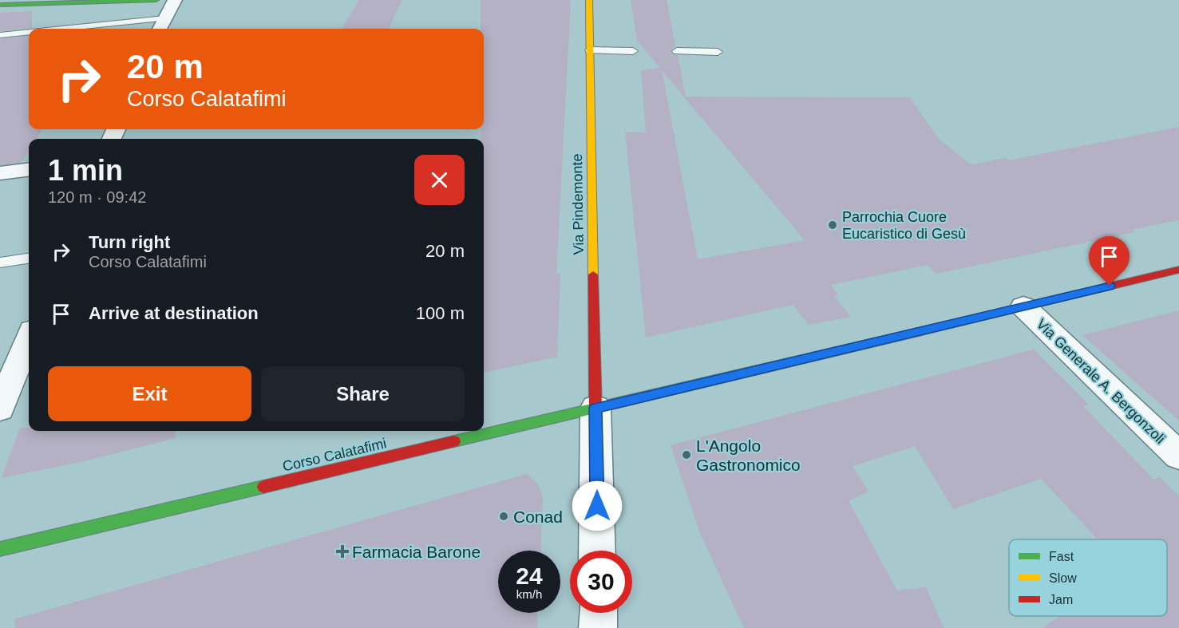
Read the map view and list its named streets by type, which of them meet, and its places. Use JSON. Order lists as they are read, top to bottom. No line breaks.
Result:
{"streets":{"street":["Via Pindemonte","Via Generale A. Bergonzoli","Corso Calatafimi"]},"crossings":[["Via Pindemonte","Corso Calatafimi"],["Via Generale A. Bergonzoli","Corso Calatafimi"]],"places":{"other":["Parrochia Cuore Eucaristico di Gesù","L'Angolo Gastronomico","Conad"],"health":["Farmacia Barone"]},"legend":["Fast","Slow","Jam"],"page":{"turn":["20 m","Corso Calatafimi"],"heading":["1 min","120 m · 09:42"],"list":[{"name":"Turn right","note":"Corso Calatafimi","value":"20 m"},{"name":"Arrive at destination","value":"100 m"}],"buttons":["Exit","Share"],"speed":"24 km/h","limit":"30"}}
